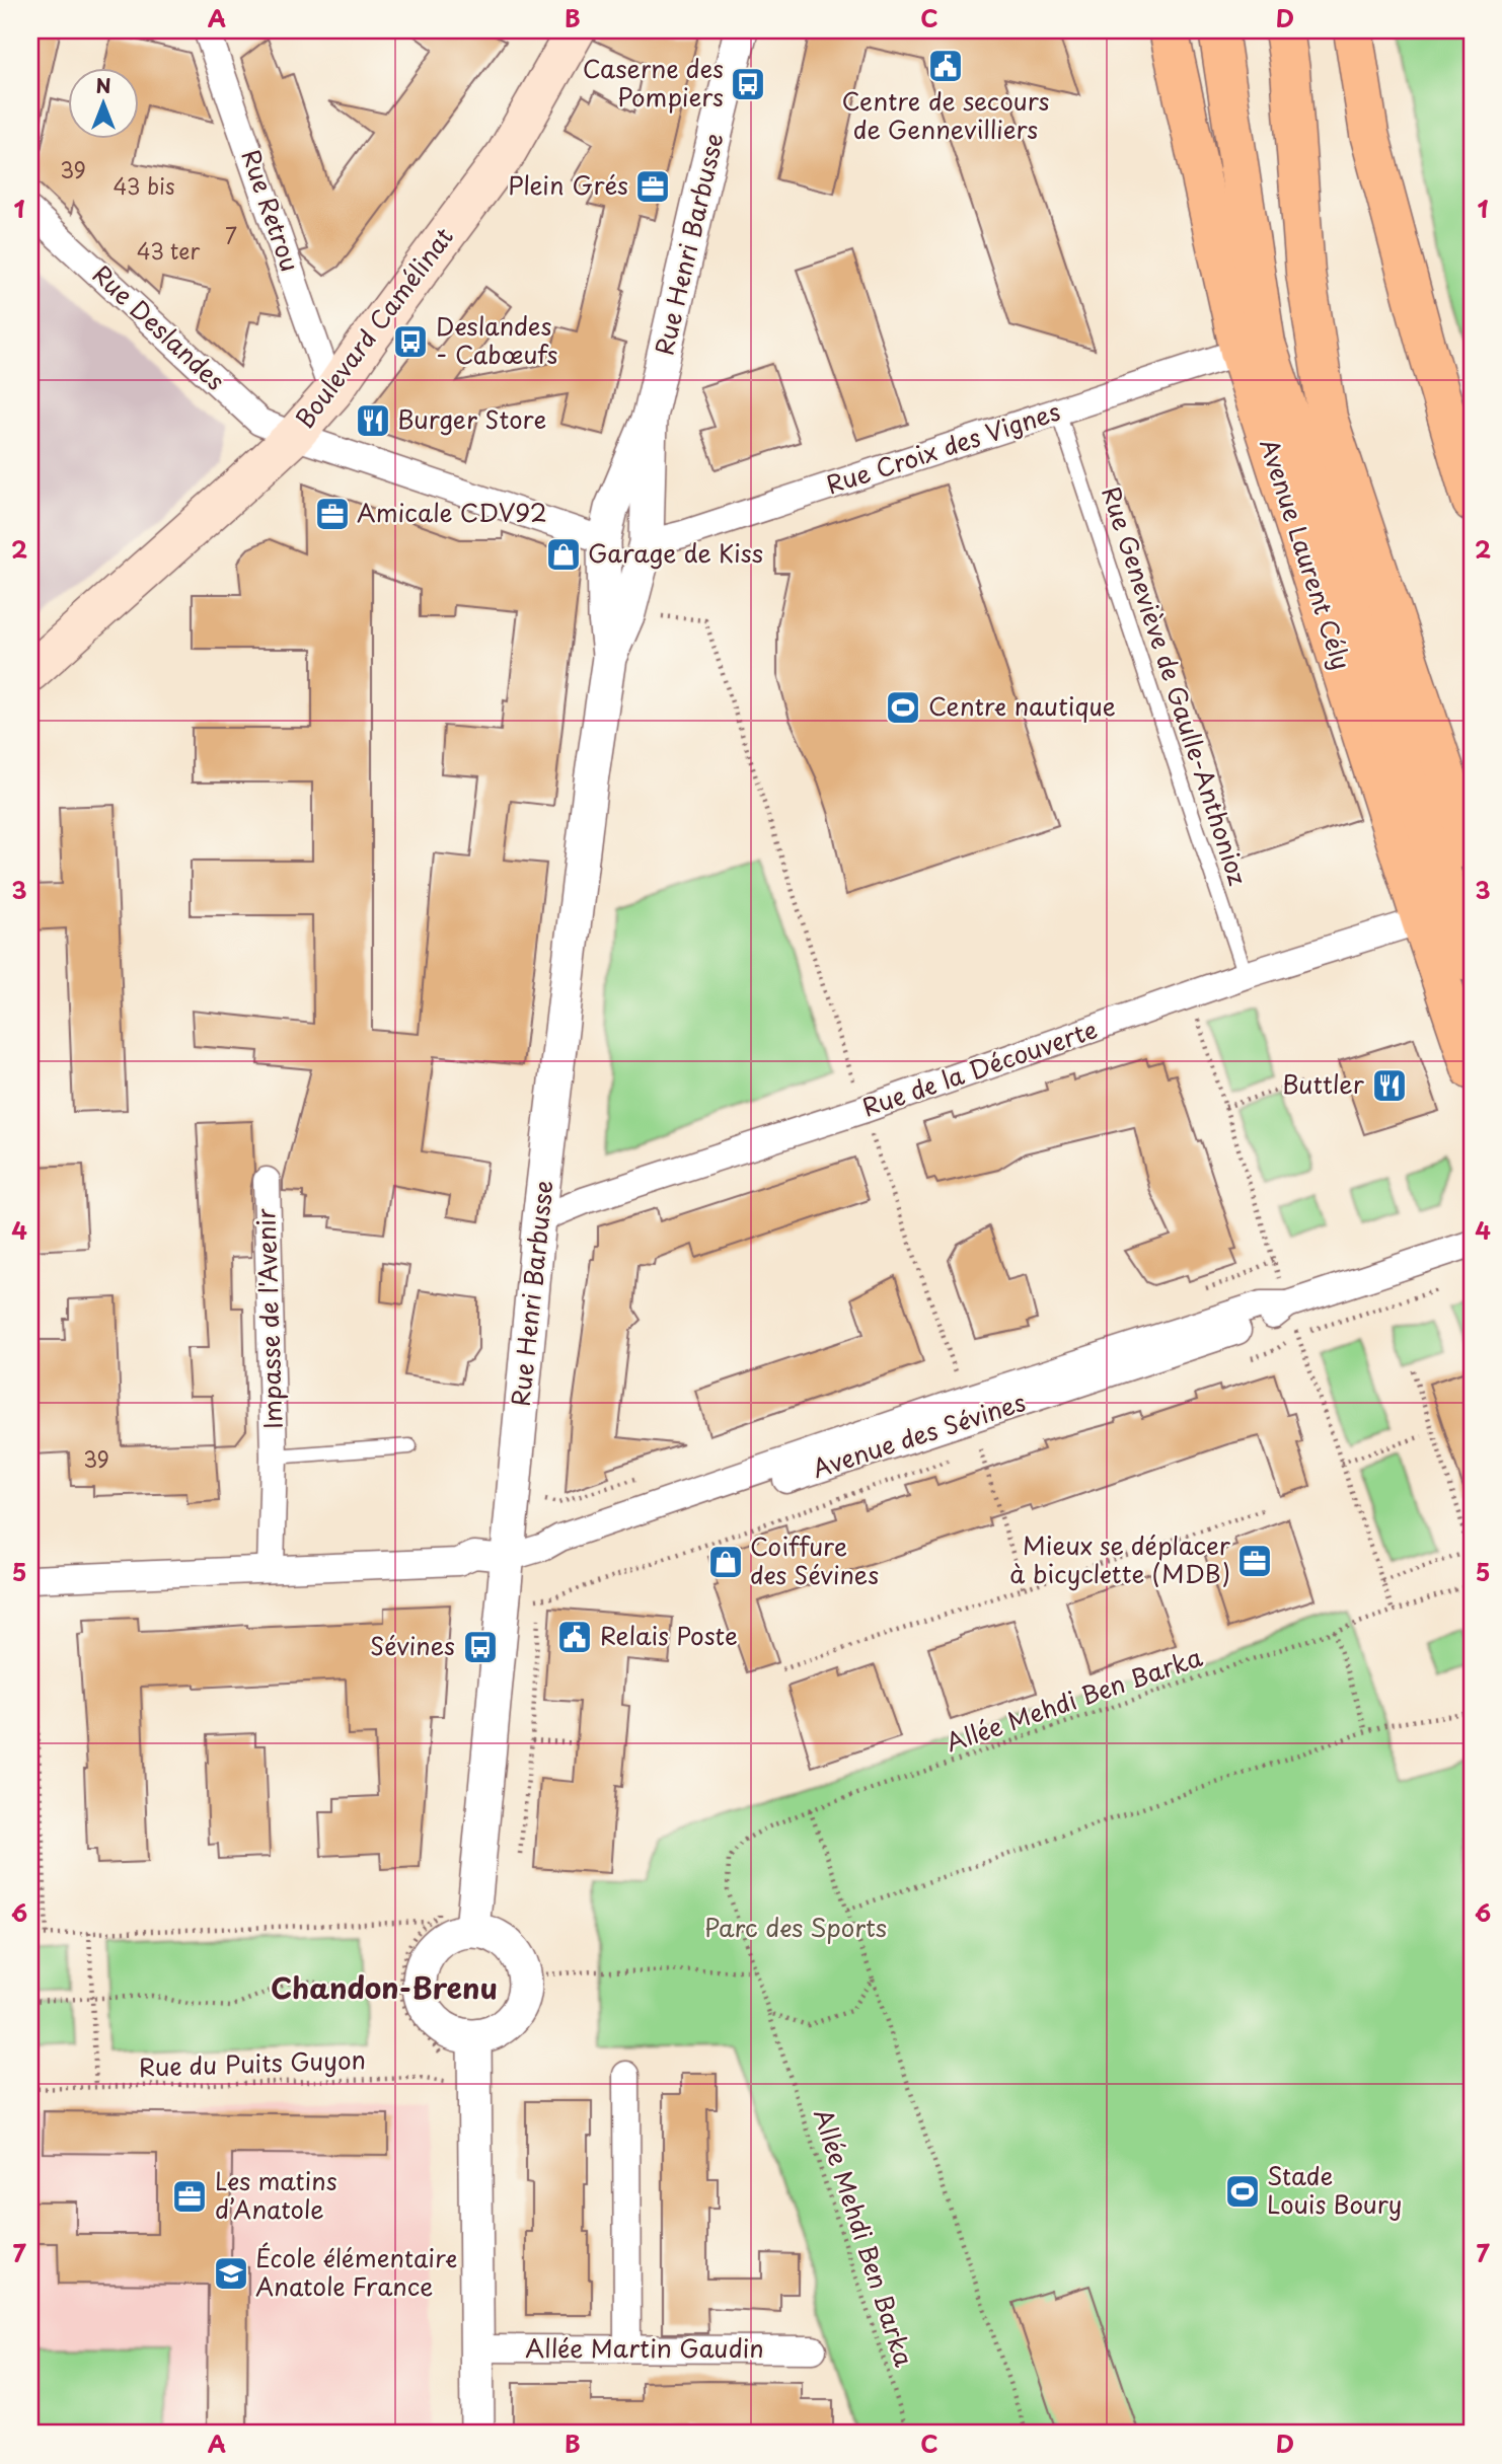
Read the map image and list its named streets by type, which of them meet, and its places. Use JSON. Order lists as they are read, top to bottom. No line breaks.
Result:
{"streets":{"main road":["Boulevard Camélinat","Avenue Laurent Cély"],"street":["Rue Retrou","Rue Henri Barbusse","Rue Deslandes","Rue Croix des Vignes","Rue de la Découverte","Impasse de l'Avenir","Avenue des Sévines","Allée Martin Gaudin"],"lane":["Rue Geneviève de Gaulle-Anthonioz"],"path":["Allée Mehdi Ben Barka","Rue du Puits Guyon"]},"crossings":[["Rue Retrou","Boulevard Camélinat"],["Rue Henri Barbusse","Rue Croix des Vignes"],["Rue Henri Barbusse","Rue de la Découverte"],["Rue Henri Barbusse","Avenue des Sévines"],["Rue Deslandes","Boulevard Camélinat"],["Rue Croix des Vignes","Avenue Laurent Cély"],["Rue Croix des Vignes","Rue Geneviève de Gaulle-Anthonioz"],["Avenue Laurent Cély","Rue de la Découverte"],["Rue Geneviève de Gaulle-Anthonioz","Rue de la Découverte"]],"districts":["Chandon-Brenu"],"parks":["Parc des Sports"],"places":{"public building":["Centre de secours de Gennevilliers","Relais Poste"],"bus stop":["Caserne des Pompiers","Deslandes - Cabœufs","Sévines"],"office":["Plein Grés","Amicale CDV92","Mieux se déplacer à bicyclette (MDB)","Les matins d’Anatole"],"restaurant":["Burger Store","Buttler"],"shop":["Garage de Kiss","Coiffure des Sévines"],"sports":["Centre nautique","Stade Louis Boury"],"school or university":["École élémentaire Anatole France"]},"house_numbers":["39","43 bis","7","43 ter","39"],"north":"top","grid":{"columns":["A","B","C","D"],"rows":["1","2","3","4","5","6","7"]}}
